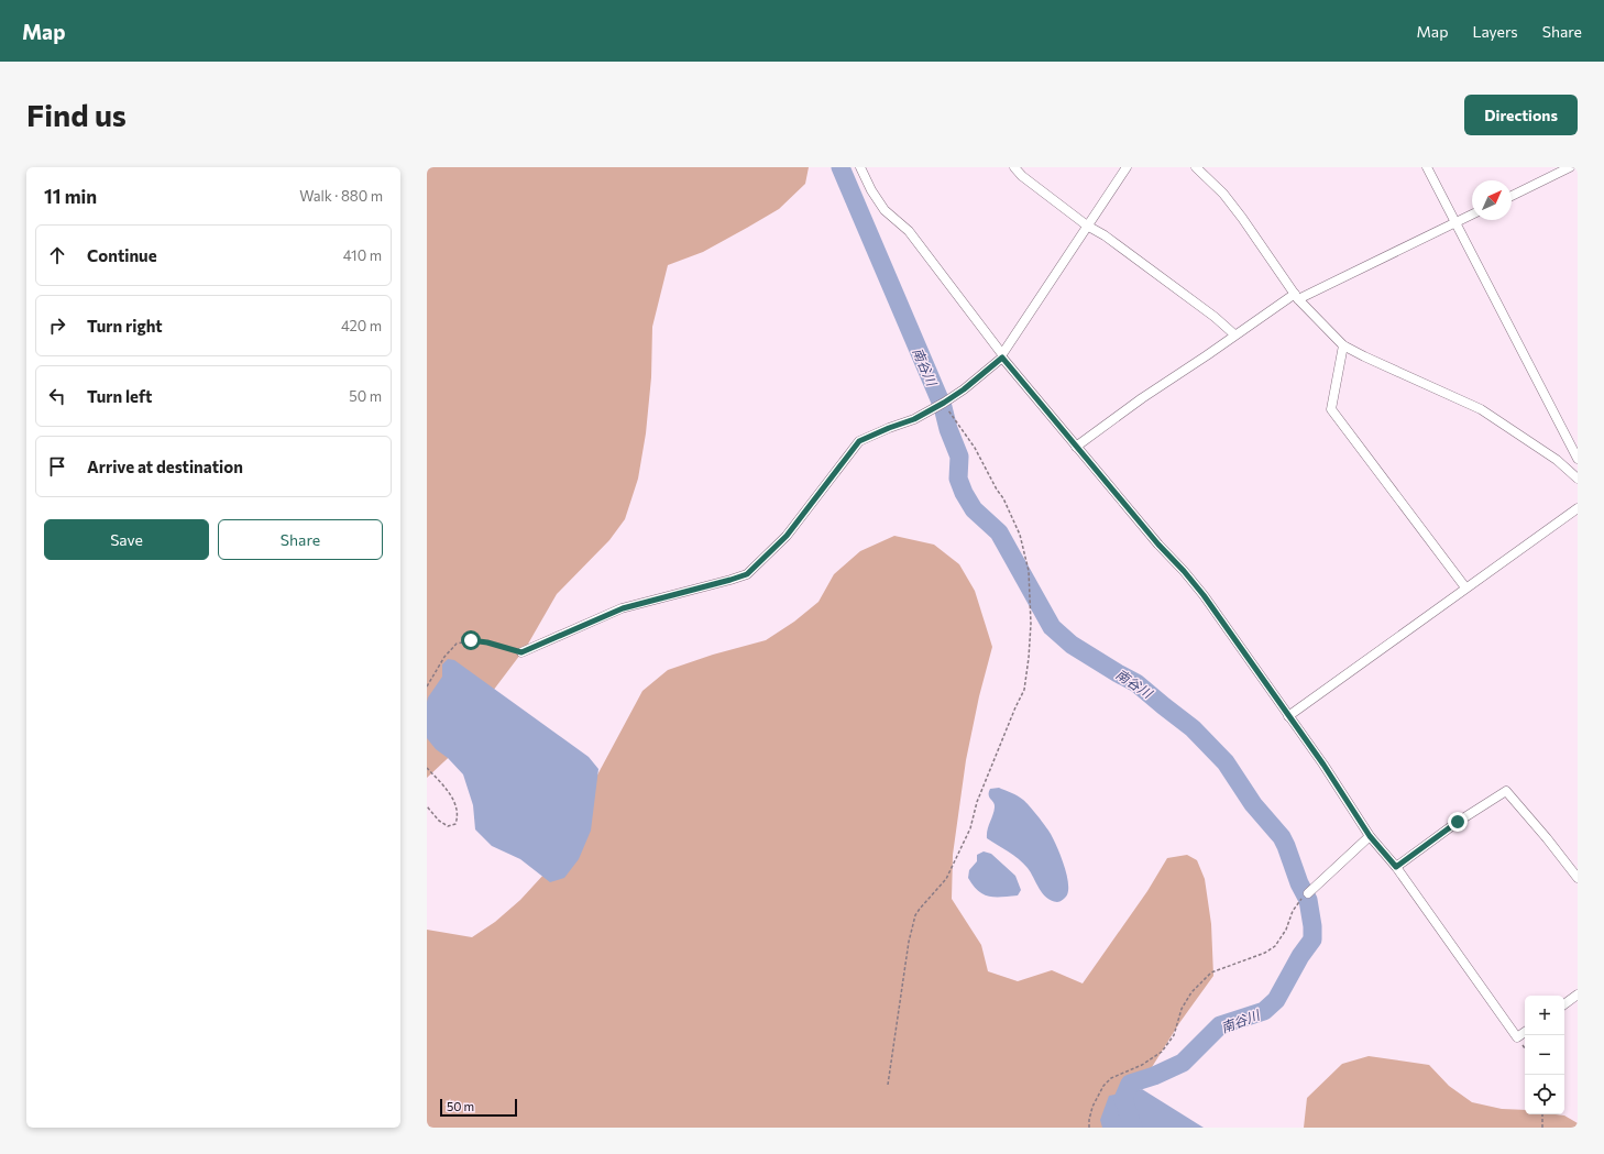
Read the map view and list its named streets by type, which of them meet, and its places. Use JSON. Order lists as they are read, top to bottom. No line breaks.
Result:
{"water":["南谷川"],"scale_bar":"50 m","north":"top right","page":{"header":"Map","nav":["Map","Layers","Share"],"buttons":["Directions",["Save","Share"]],"title":"Find us","heading":["11 min","Walk · 880 m"],"list":[["Continue","410 m"],["Turn right","420 m"],["Turn left","50 m"],"Arrive at destination"],"map_buttons":["+","−"],"scale":"50 m"}}
